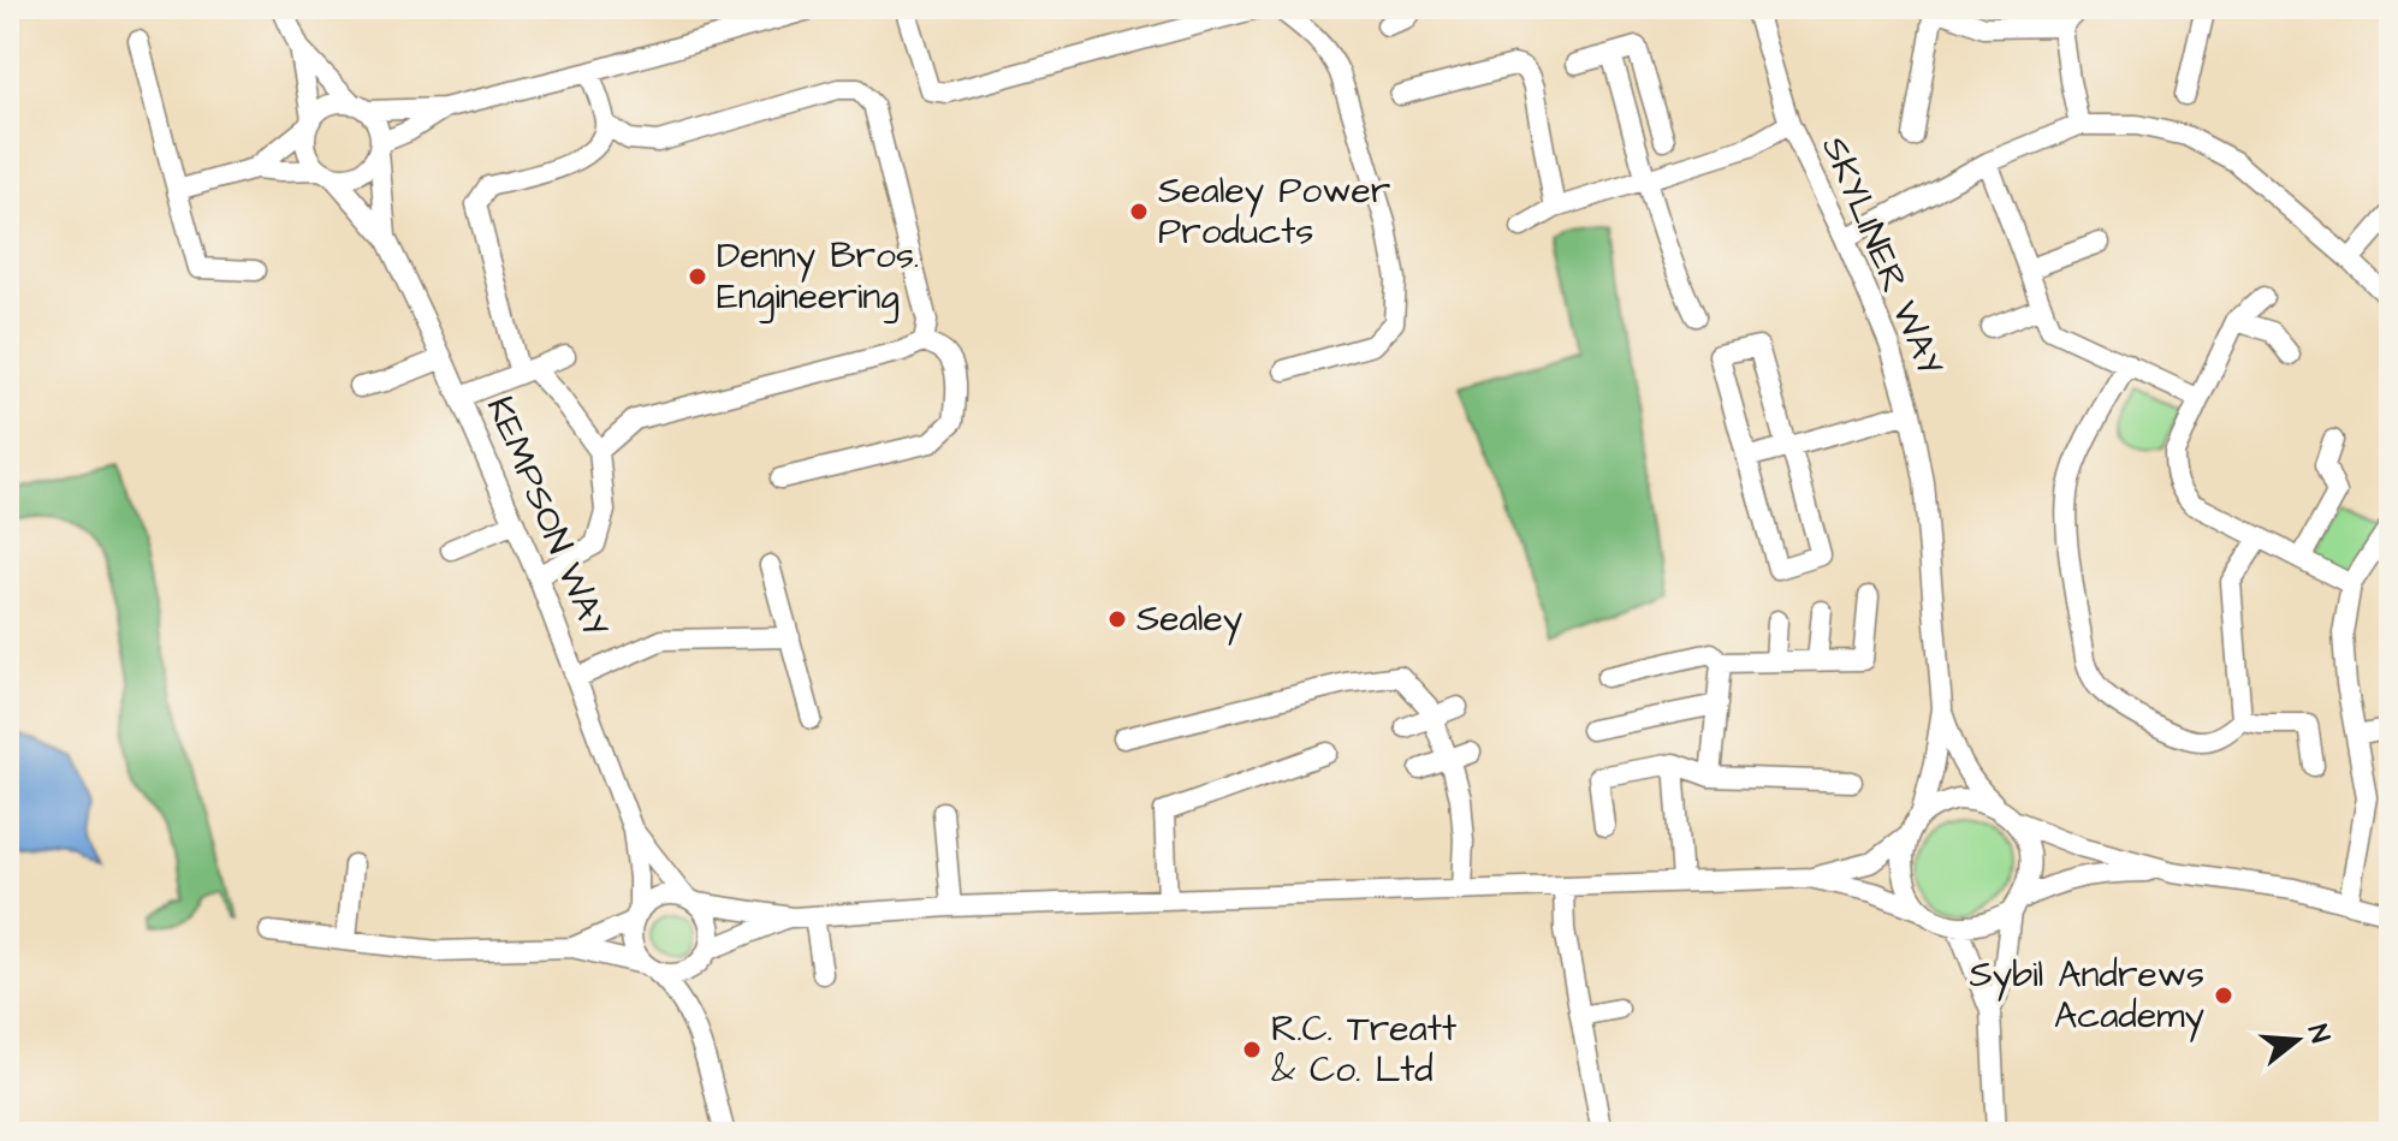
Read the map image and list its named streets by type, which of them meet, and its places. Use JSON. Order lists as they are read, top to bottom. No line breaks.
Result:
{"streets":{"street":["SKYLINER WAY","KEMPSON WAY"]},"places":["Sealey Power Products","Denny Bros. Engineering","Sealey","Sybil Andrews Academy","R.C. Treatt & Co. Ltd"],"north":"right"}
